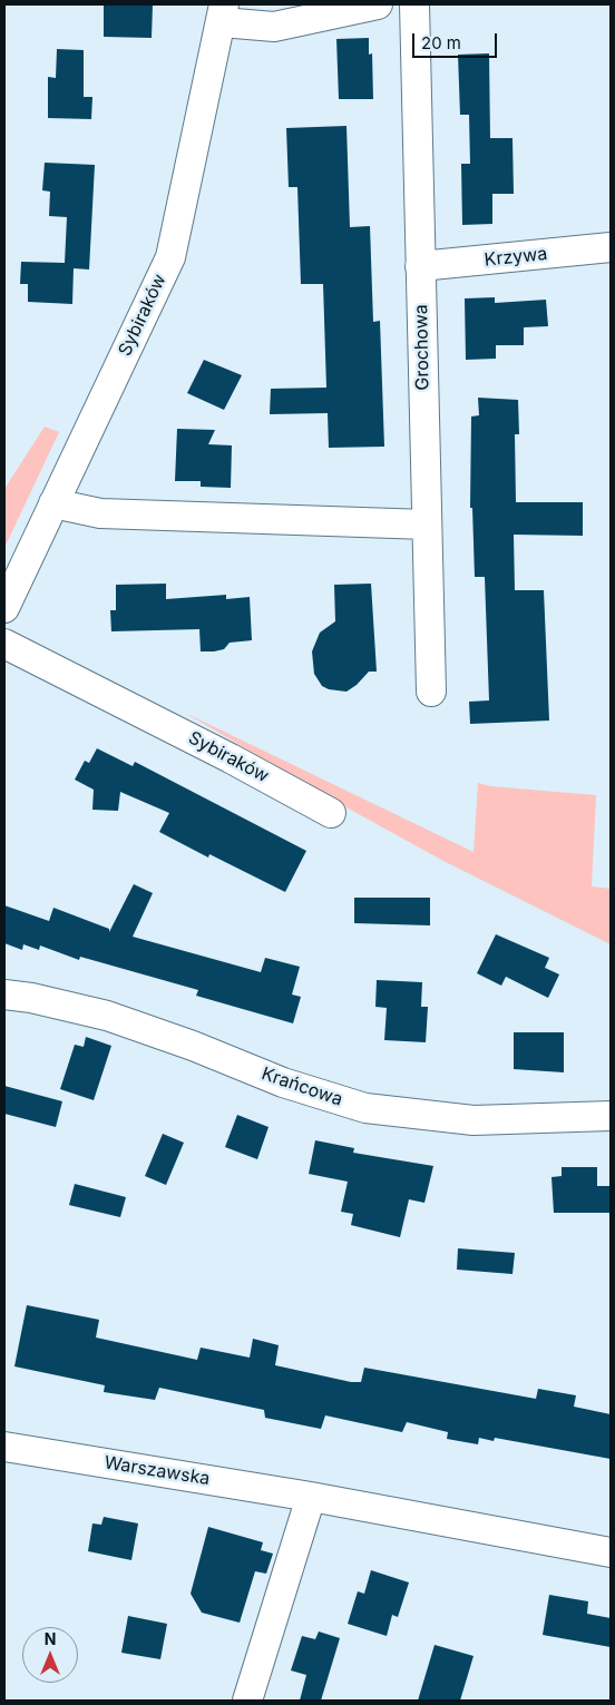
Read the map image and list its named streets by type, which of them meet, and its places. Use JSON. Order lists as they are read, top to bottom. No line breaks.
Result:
{"streets":{"street":["Krzywa","Sybiraków","Grochowa","Krańcowa","Warszawska"]},"crossings":[["Krzywa","Grochowa"]],"scale_bar":"20 m","north":"top"}
